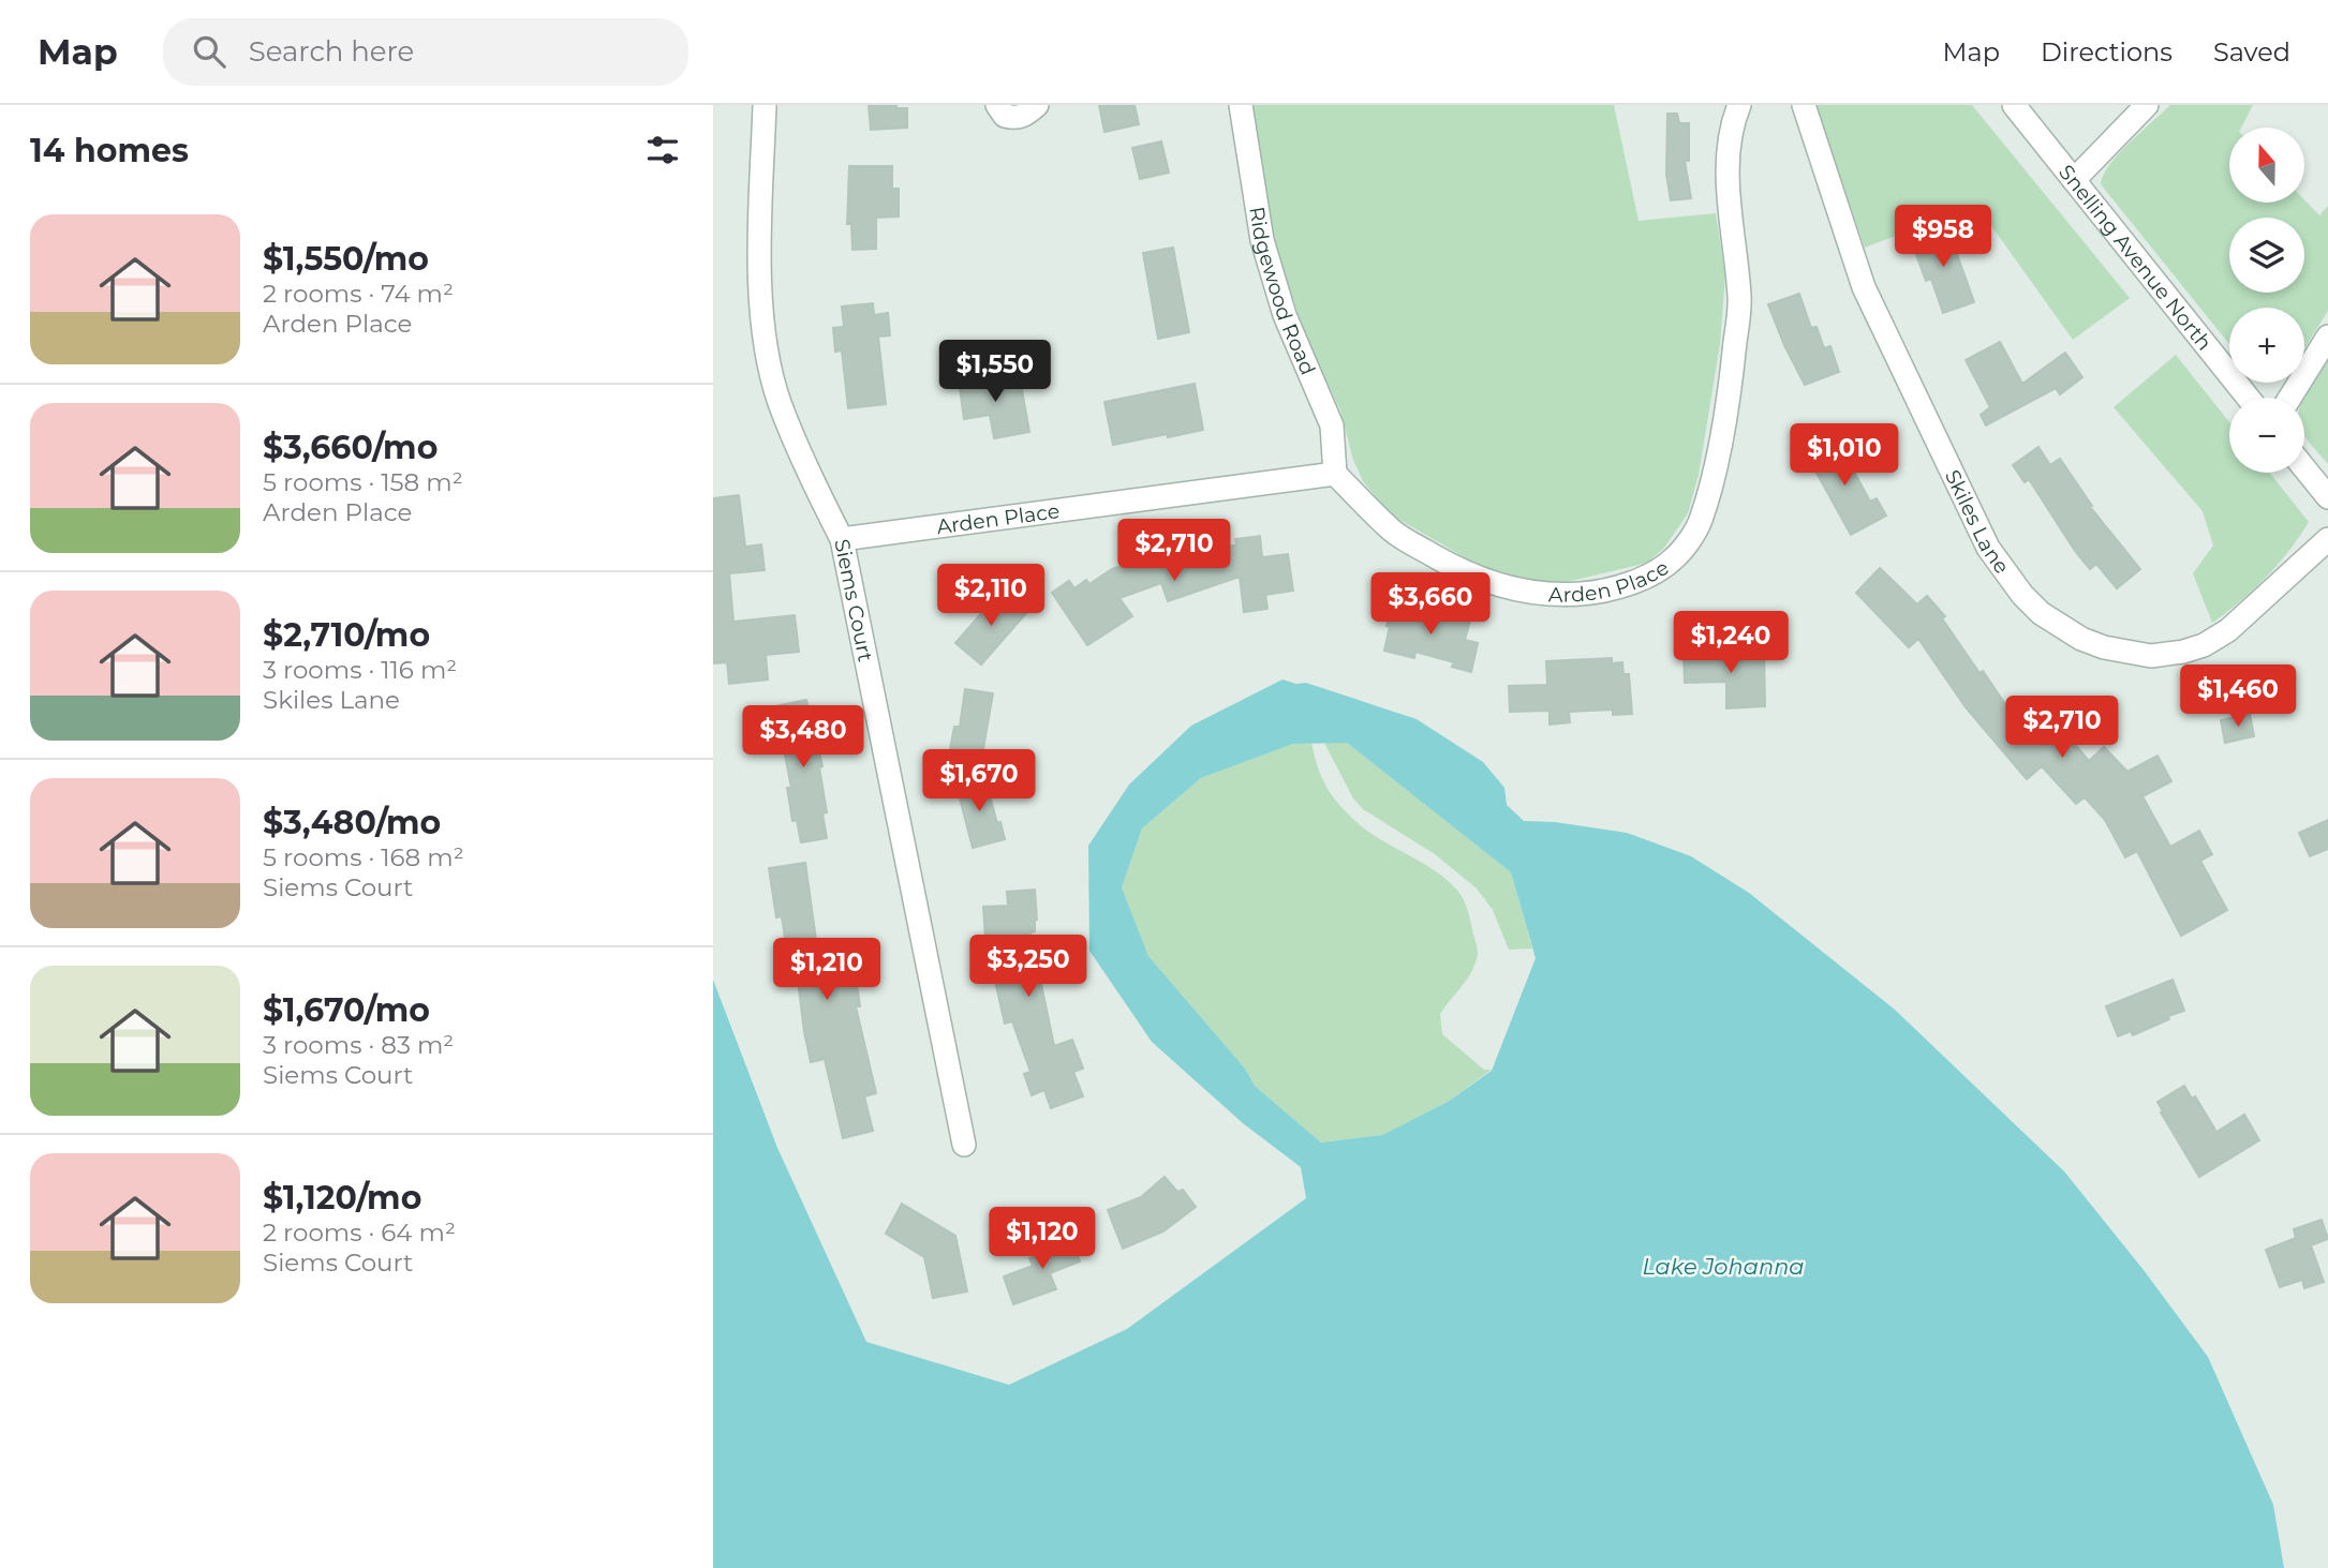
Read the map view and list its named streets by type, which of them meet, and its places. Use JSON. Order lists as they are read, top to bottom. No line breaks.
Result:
{"streets":{"street":["Snelling Avenue North","Ridgewood Road","Arden Place","Skiles Lane","Siems Court"]},"crossings":[["Ridgewood Road","Arden Place"],["Arden Place","Siems Court"]],"water":["Lake Johanna"],"north":"top","page":{"header":"Map","search":"Search here","nav":["Map","Directions","Saved"],"heading":"14 homes","map_buttons":["+","−"],"list":[{"name":"$1,550/mo","note":"2 rooms · 74 m² · Arden Place"},{"name":"$3,660/mo","note":"5 rooms · 158 m² · Arden Place"},{"name":"$2,710/mo","note":"3 rooms · 116 m² · Skiles Lane"},{"name":"$3,480/mo","note":"5 rooms · 168 m² · Siems Court"},{"name":"$1,670/mo","note":"3 rooms · 83 m² · Siems Court"},{"name":"$1,120/mo","note":"2 rooms · 64 m² · Siems Court"}],"price":["$958","$1,550","$1,010","$2,710","$2,110","$3,660","$1,240","$1,460","$2,710","$3,480","$1,670","$3,250","$1,210","$1,120"]}}
